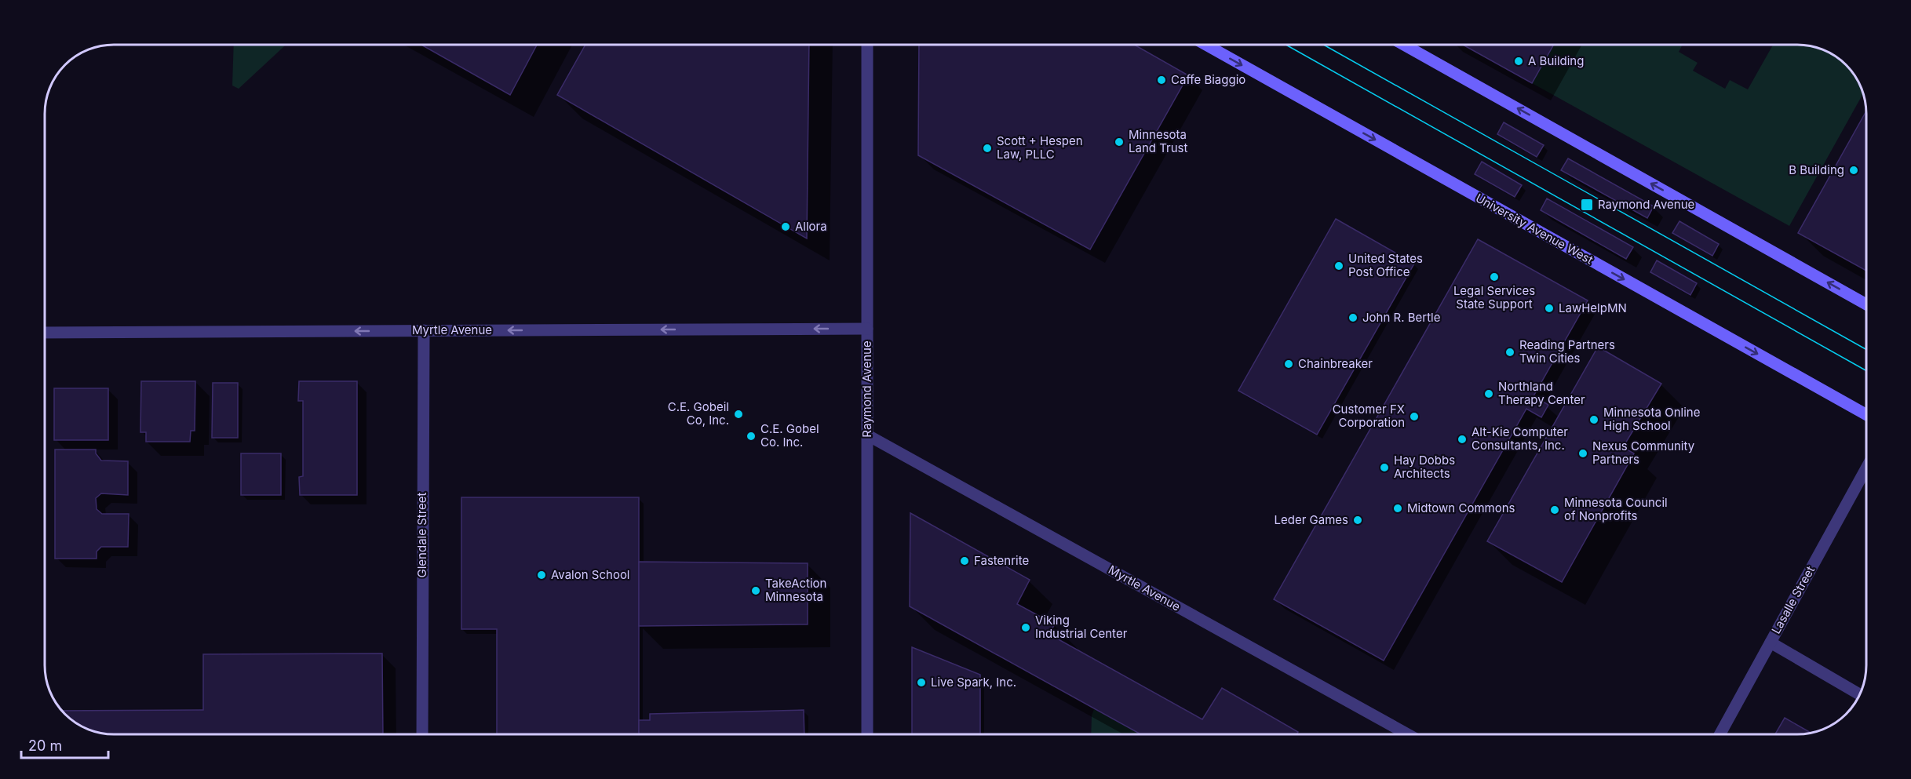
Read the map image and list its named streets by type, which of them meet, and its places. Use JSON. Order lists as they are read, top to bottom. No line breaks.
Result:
{"streets":{"main road":["University Avenue West"],"street":["Myrtle Avenue","Raymond Avenue","Glendale Street","Lasalle Street"]},"crossings":[["Myrtle Avenue","Raymond Avenue"],["Myrtle Avenue","Glendale Street"]],"one_way":["Myrtle Avenue"],"places":{"other":["A Building","Caffe Biaggio","Minnesota Land Trust","Scott + Hespen Law, PLLC","B Building","Allora","United States Post Office","Legal Services State Support","LawHelpMN","John R. Bertle","Reading Partners Twin Cities","Chainbreaker","Northland Therapy Center","C.E. Gobeil Co, Inc.","Customer FX Corporation","Minnesota Online High School","C.E. Gobel Co. Inc.","Alt-Kie Computer Consultants, Inc.","Nexus Community Partners","Hay Dobbs Architects","Midtown Commons","Minnesota Council of Nonprofits","Leder Games","Fastenrite","Avalon School","TakeAction Minnesota","Viking Industrial Center","Live Spark, Inc."],"transit":["Raymond Avenue"]},"scale_bar":"20 m"}
